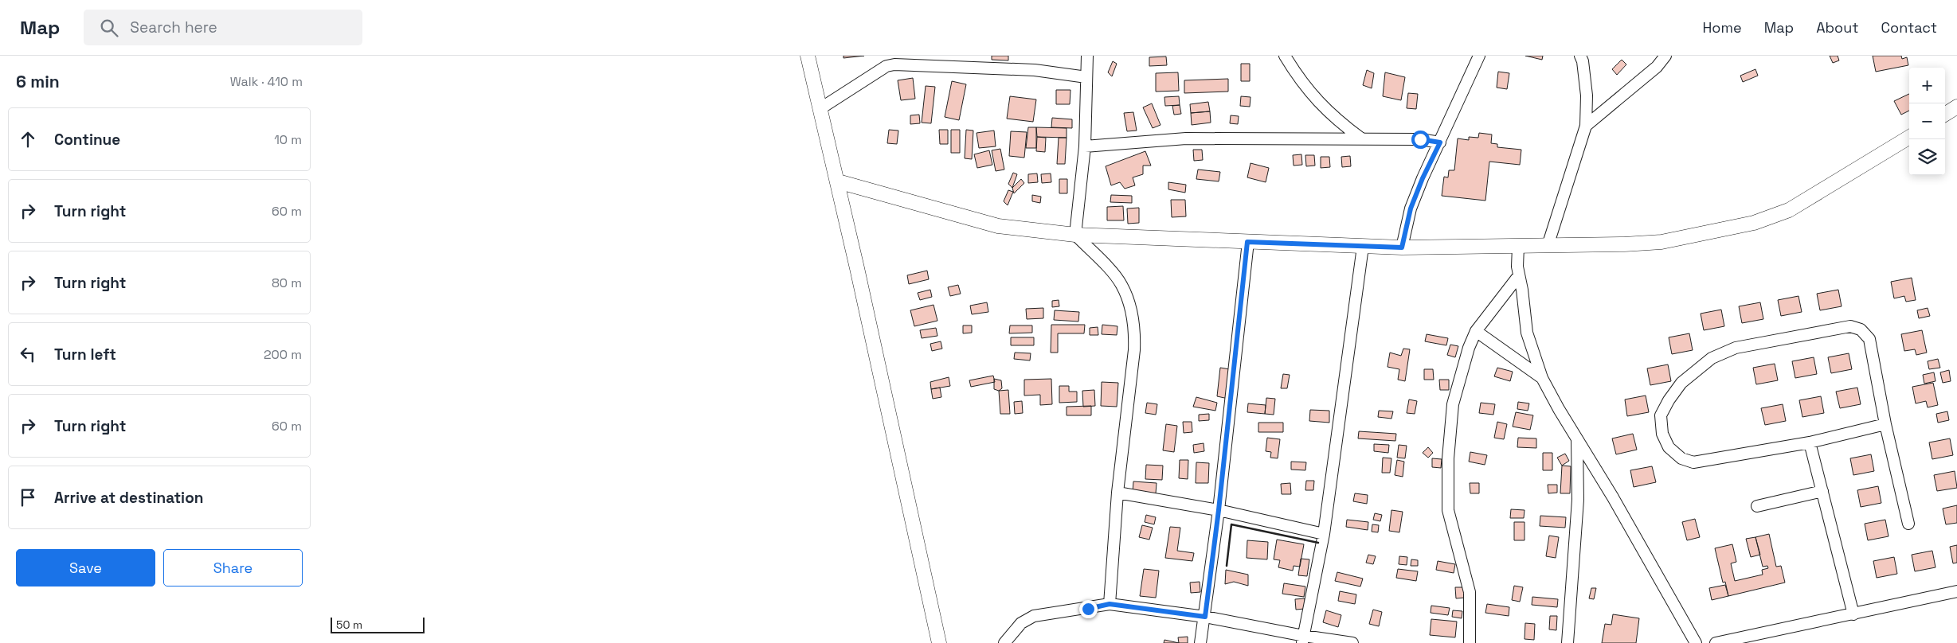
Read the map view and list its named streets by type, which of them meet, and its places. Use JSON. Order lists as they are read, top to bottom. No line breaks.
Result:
{"scale_bar":"50 m","page":{"header":"Map","search":"Search here","nav":["Home","Map","About","Contact"],"heading":["6 min","Walk · 410 m"],"map_buttons":["+","−"],"list":[["Continue","10 m"],["Turn right","60 m"],["Turn right","80 m"],["Turn left","200 m"],["Turn right","60 m"],"Arrive at destination"],"buttons":["Save","Share"],"scale":"50 m"}}
